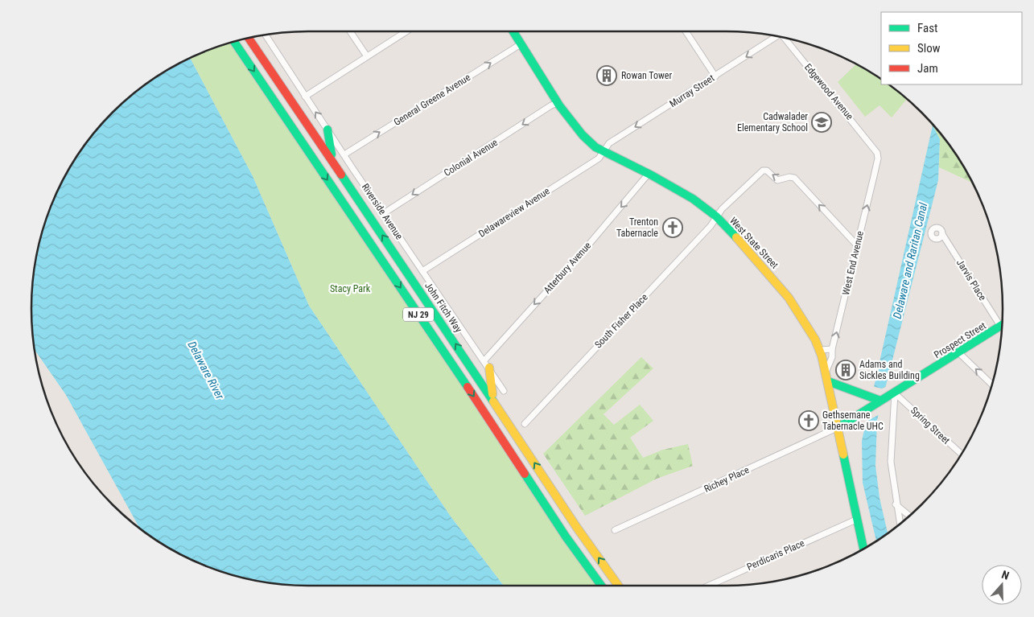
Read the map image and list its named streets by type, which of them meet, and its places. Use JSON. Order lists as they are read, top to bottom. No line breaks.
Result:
{"streets":{"main road":["West State Street","John Fitch Way","NJ 29","Prospect Street"],"street":["Murray Street","Edgewood Avenue","General Greene Avenue","Colonial Avenue","Riverside Avenue","Delawareview Avenue","West End Avenue","Atterbury Avenue","Jarvis Place","South Fisher Place","Spring Street","Richey Place","Perdicaris Place"]},"crossings":[["Murray Street","Delawareview Avenue"],["Murray Street","West State Street"],["Edgewood Avenue","West End Avenue"],["General Greene Avenue","Riverside Avenue"],["General Greene Avenue","West State Street"],["Colonial Avenue","Riverside Avenue"],["Colonial Avenue","West State Street"],["Riverside Avenue","Delawareview Avenue"],["Riverside Avenue","Atterbury Avenue"],["Delawareview Avenue","West State Street"],["West State Street","West End Avenue"],["West State Street","Atterbury Avenue"],["West State Street","South Fisher Place"],["West State Street","Prospect Street"],["West State Street","Richey Place"],["West State Street","Perdicaris Place"],["West End Avenue","South Fisher Place"],["Jarvis Place","Prospect Street"],["Prospect Street","Spring Street"],["Prospect Street","Richey Place"]],"one_way":["Murray Street","General Greene Avenue","Colonial Avenue","West End Avenue","Atterbury Avenue"],"water":["Delaware and Raritan Canal","Delaware River"],"parks":["Stacy Park"],"places":{"building":["Rowan Tower","Adams and Sickles Building"],"school or university":["Cadwalader Elementary School"],"church":["Trenton Tabernacle","Gethsemane Tabernacle UHC"]},"legend":["Fast","Slow","Jam"],"north":"top"}
